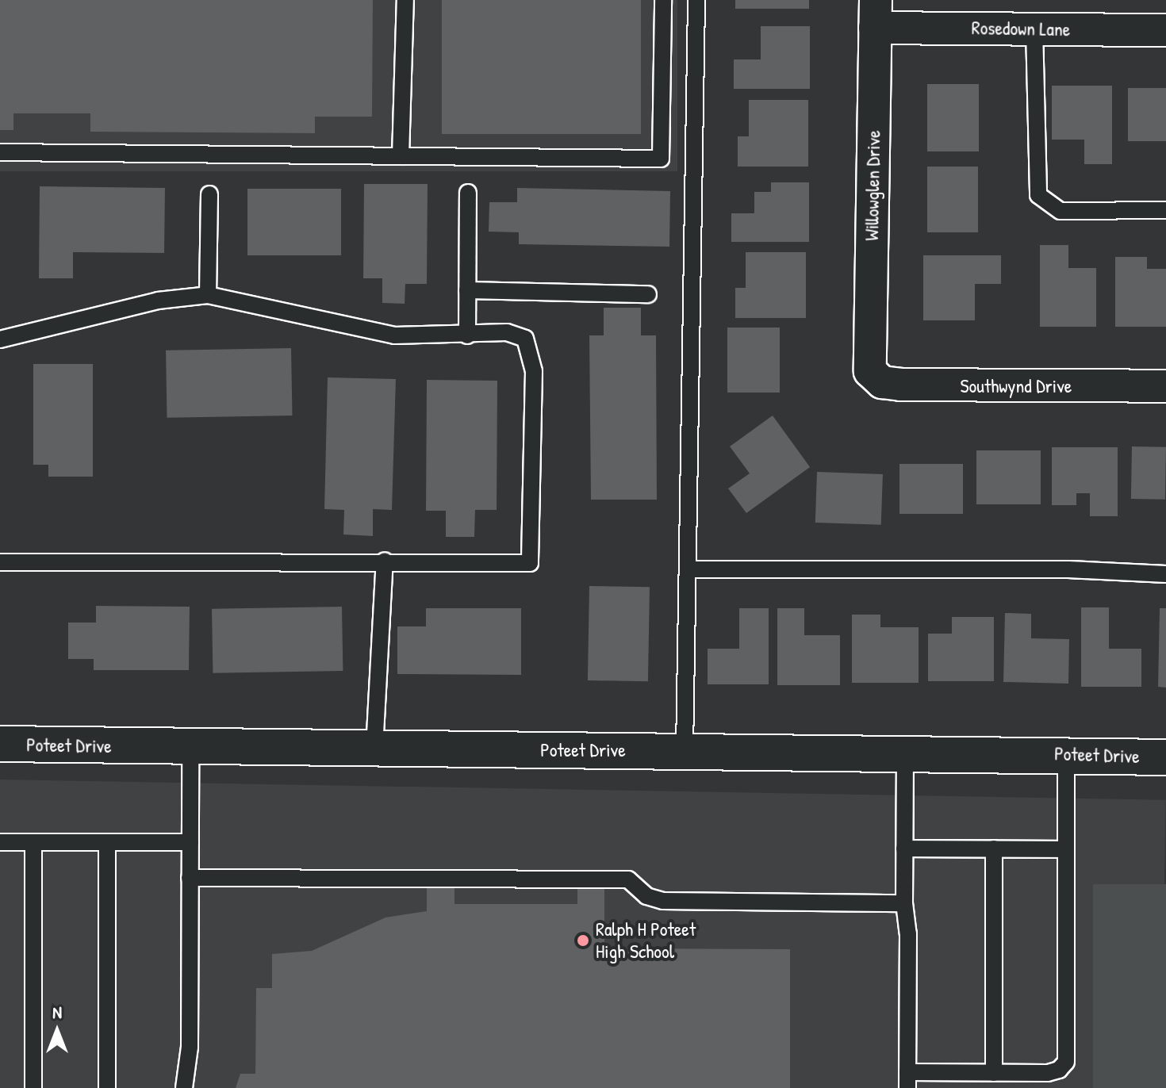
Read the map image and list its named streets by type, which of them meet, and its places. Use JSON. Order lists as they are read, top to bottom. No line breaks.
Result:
{"streets":{"street":["Rosedown Lane","Willowglen Drive","Southwynd Drive","Poteet Drive"]},"crossings":[["Rosedown Lane","Willowglen Drive"],["Willowglen Drive","Southwynd Drive"]],"places":["Ralph H Poteet High School"],"north":"top"}
